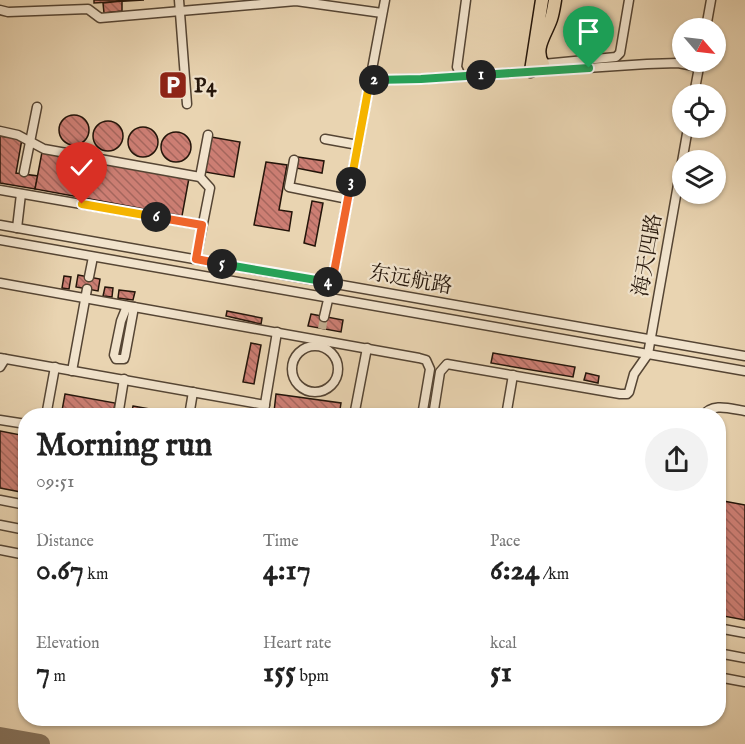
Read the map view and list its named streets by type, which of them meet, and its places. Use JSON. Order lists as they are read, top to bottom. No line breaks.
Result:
{"streets":{"street":["海天四路","东远航路"]},"crossings":[["海天四路","东远航路"]],"places":{"parking":["P4"]},"north":"bottom right","page":{"pins":["1","2","3","6","5","4"],"heading":["Morning run","09:51"],"stats":[["Distance","0.67 km"],["Time","4:17"],["Pace","6:24 /km"],["Elevation","7 m"],["Heart rate","155 bpm"],["kcal","51"]]}}
